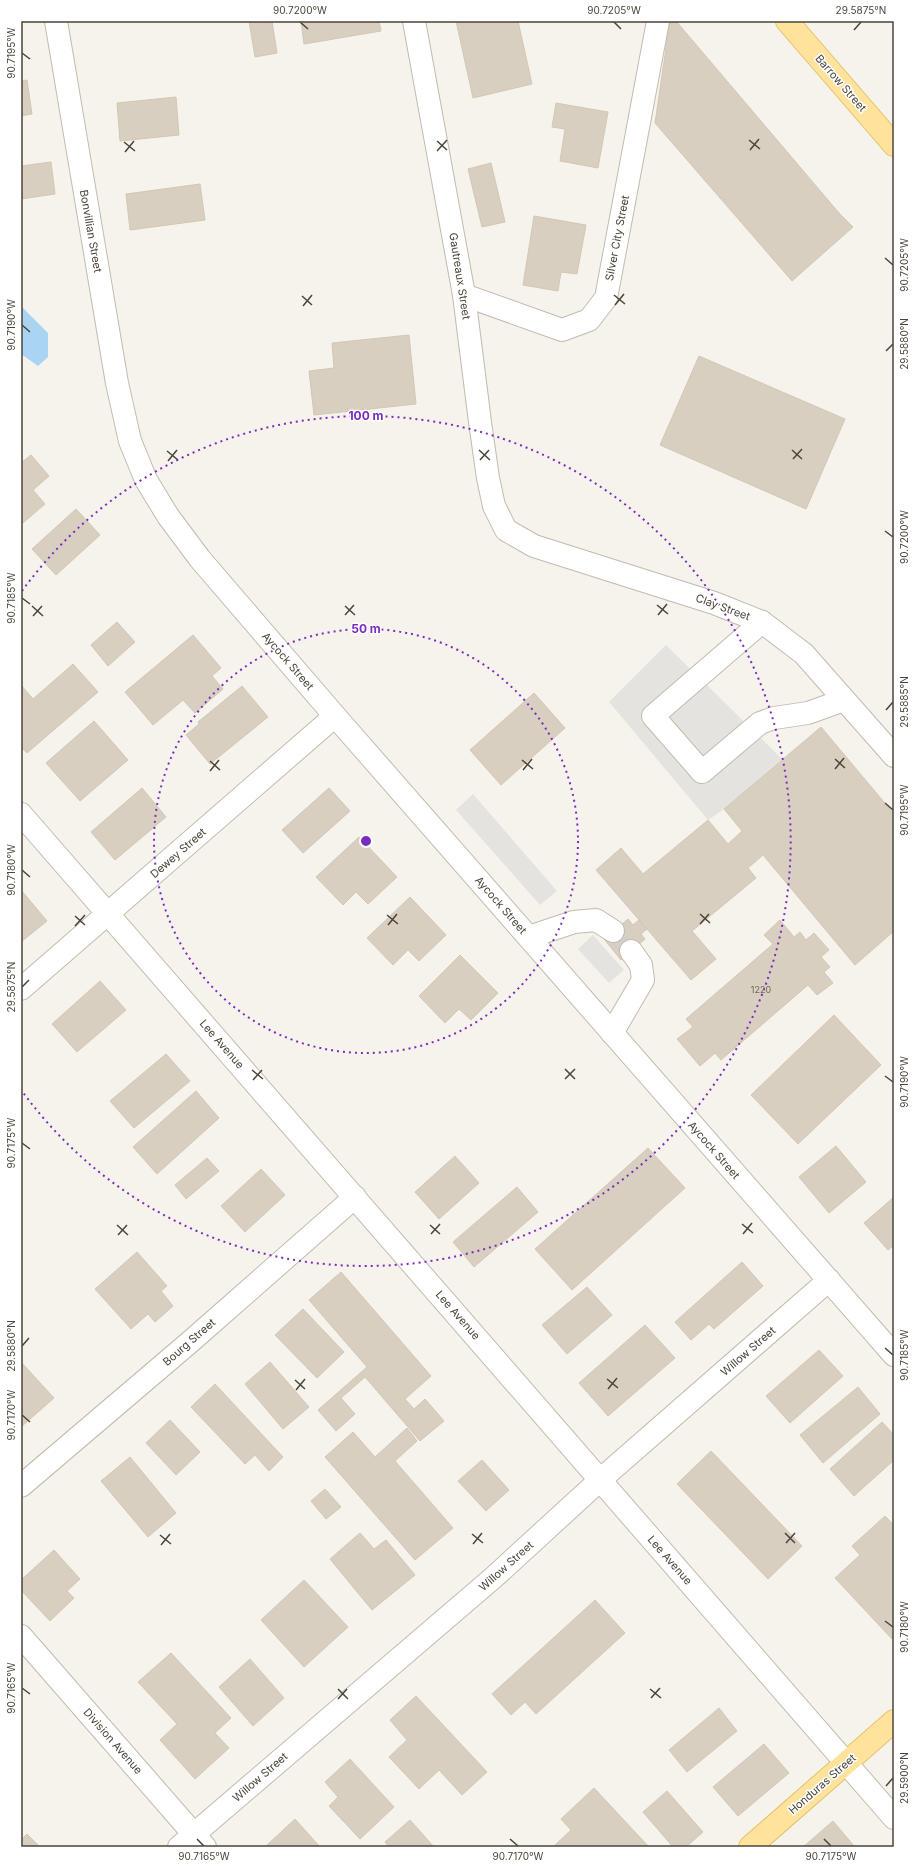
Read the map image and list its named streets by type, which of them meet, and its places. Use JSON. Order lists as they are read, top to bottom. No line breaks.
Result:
{"streets":{"main road":["Barrow Street","Honduras Street"],"street":["Bonvillian Street","Silver City Street","Gautreaux Street","Clay Street","Aycock Street","Dewey Street","Lee Avenue","Bourg Street","Willow Street","Division Avenue"]},"crossings":[["Bonvillian Street","Aycock Street"],["Silver City Street","Gautreaux Street"],["Gautreaux Street","Clay Street"],["Aycock Street","Dewey Street"],["Aycock Street","Willow Street"],["Dewey Street","Lee Avenue"],["Lee Avenue","Bourg Street"],["Lee Avenue","Willow Street"],["Lee Avenue","Honduras Street"],["Willow Street","Division Avenue"]],"house_numbers":["1220"],"coordinates":["90.7200°W","90.7205°W","29.5875°N","90.7195°W","90.7190°W","29.5880°N","90.7185°W","29.5885°N","90.7180°W","90.7175°W","90.7170°W","90.7165°W","29.5900°N"],"rings":["100 m","50 m"]}
